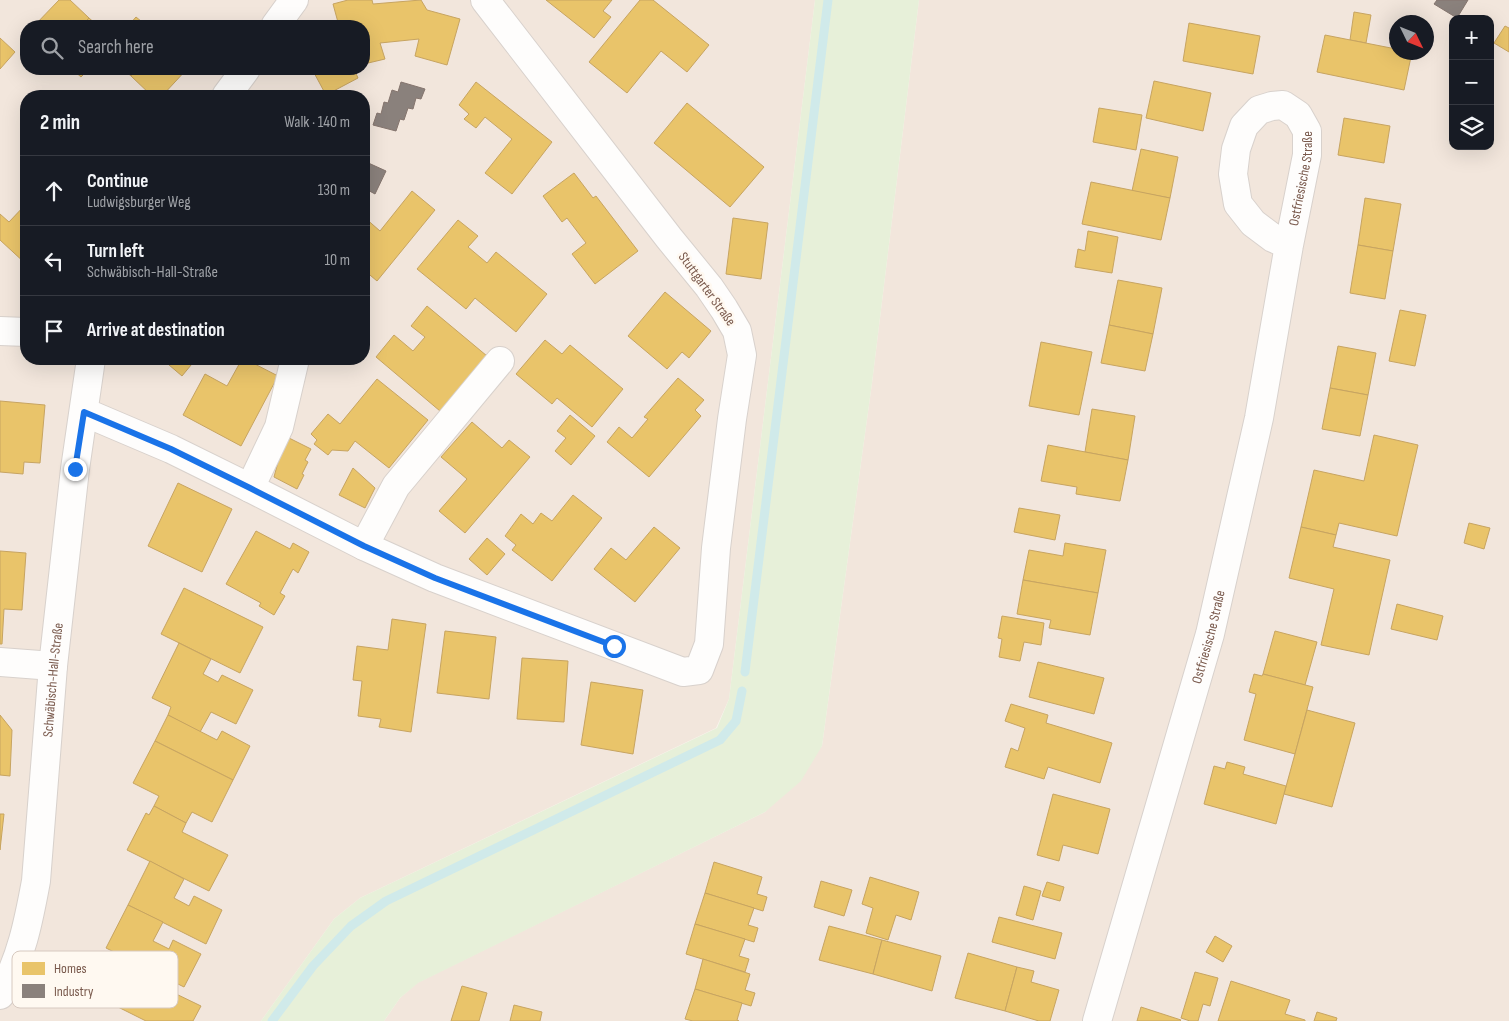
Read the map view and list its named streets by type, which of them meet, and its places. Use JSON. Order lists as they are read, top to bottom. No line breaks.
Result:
{"streets":{"street":["Ostfriesische Straße","Stuttgarter Straße","Schwäbisch-Hall-Straße"]},"legend":["Homes","Industry"],"north":"bottom right","page":{"map_buttons":["+","−"],"search":"Search here","heading":["2 min","Walk · 140 m"],"list":[["Continue","Ludwigsburger Weg","130 m"],["Turn left","Schwäbisch-Hall-Straße","10 m"],"Arrive at destination"]}}
